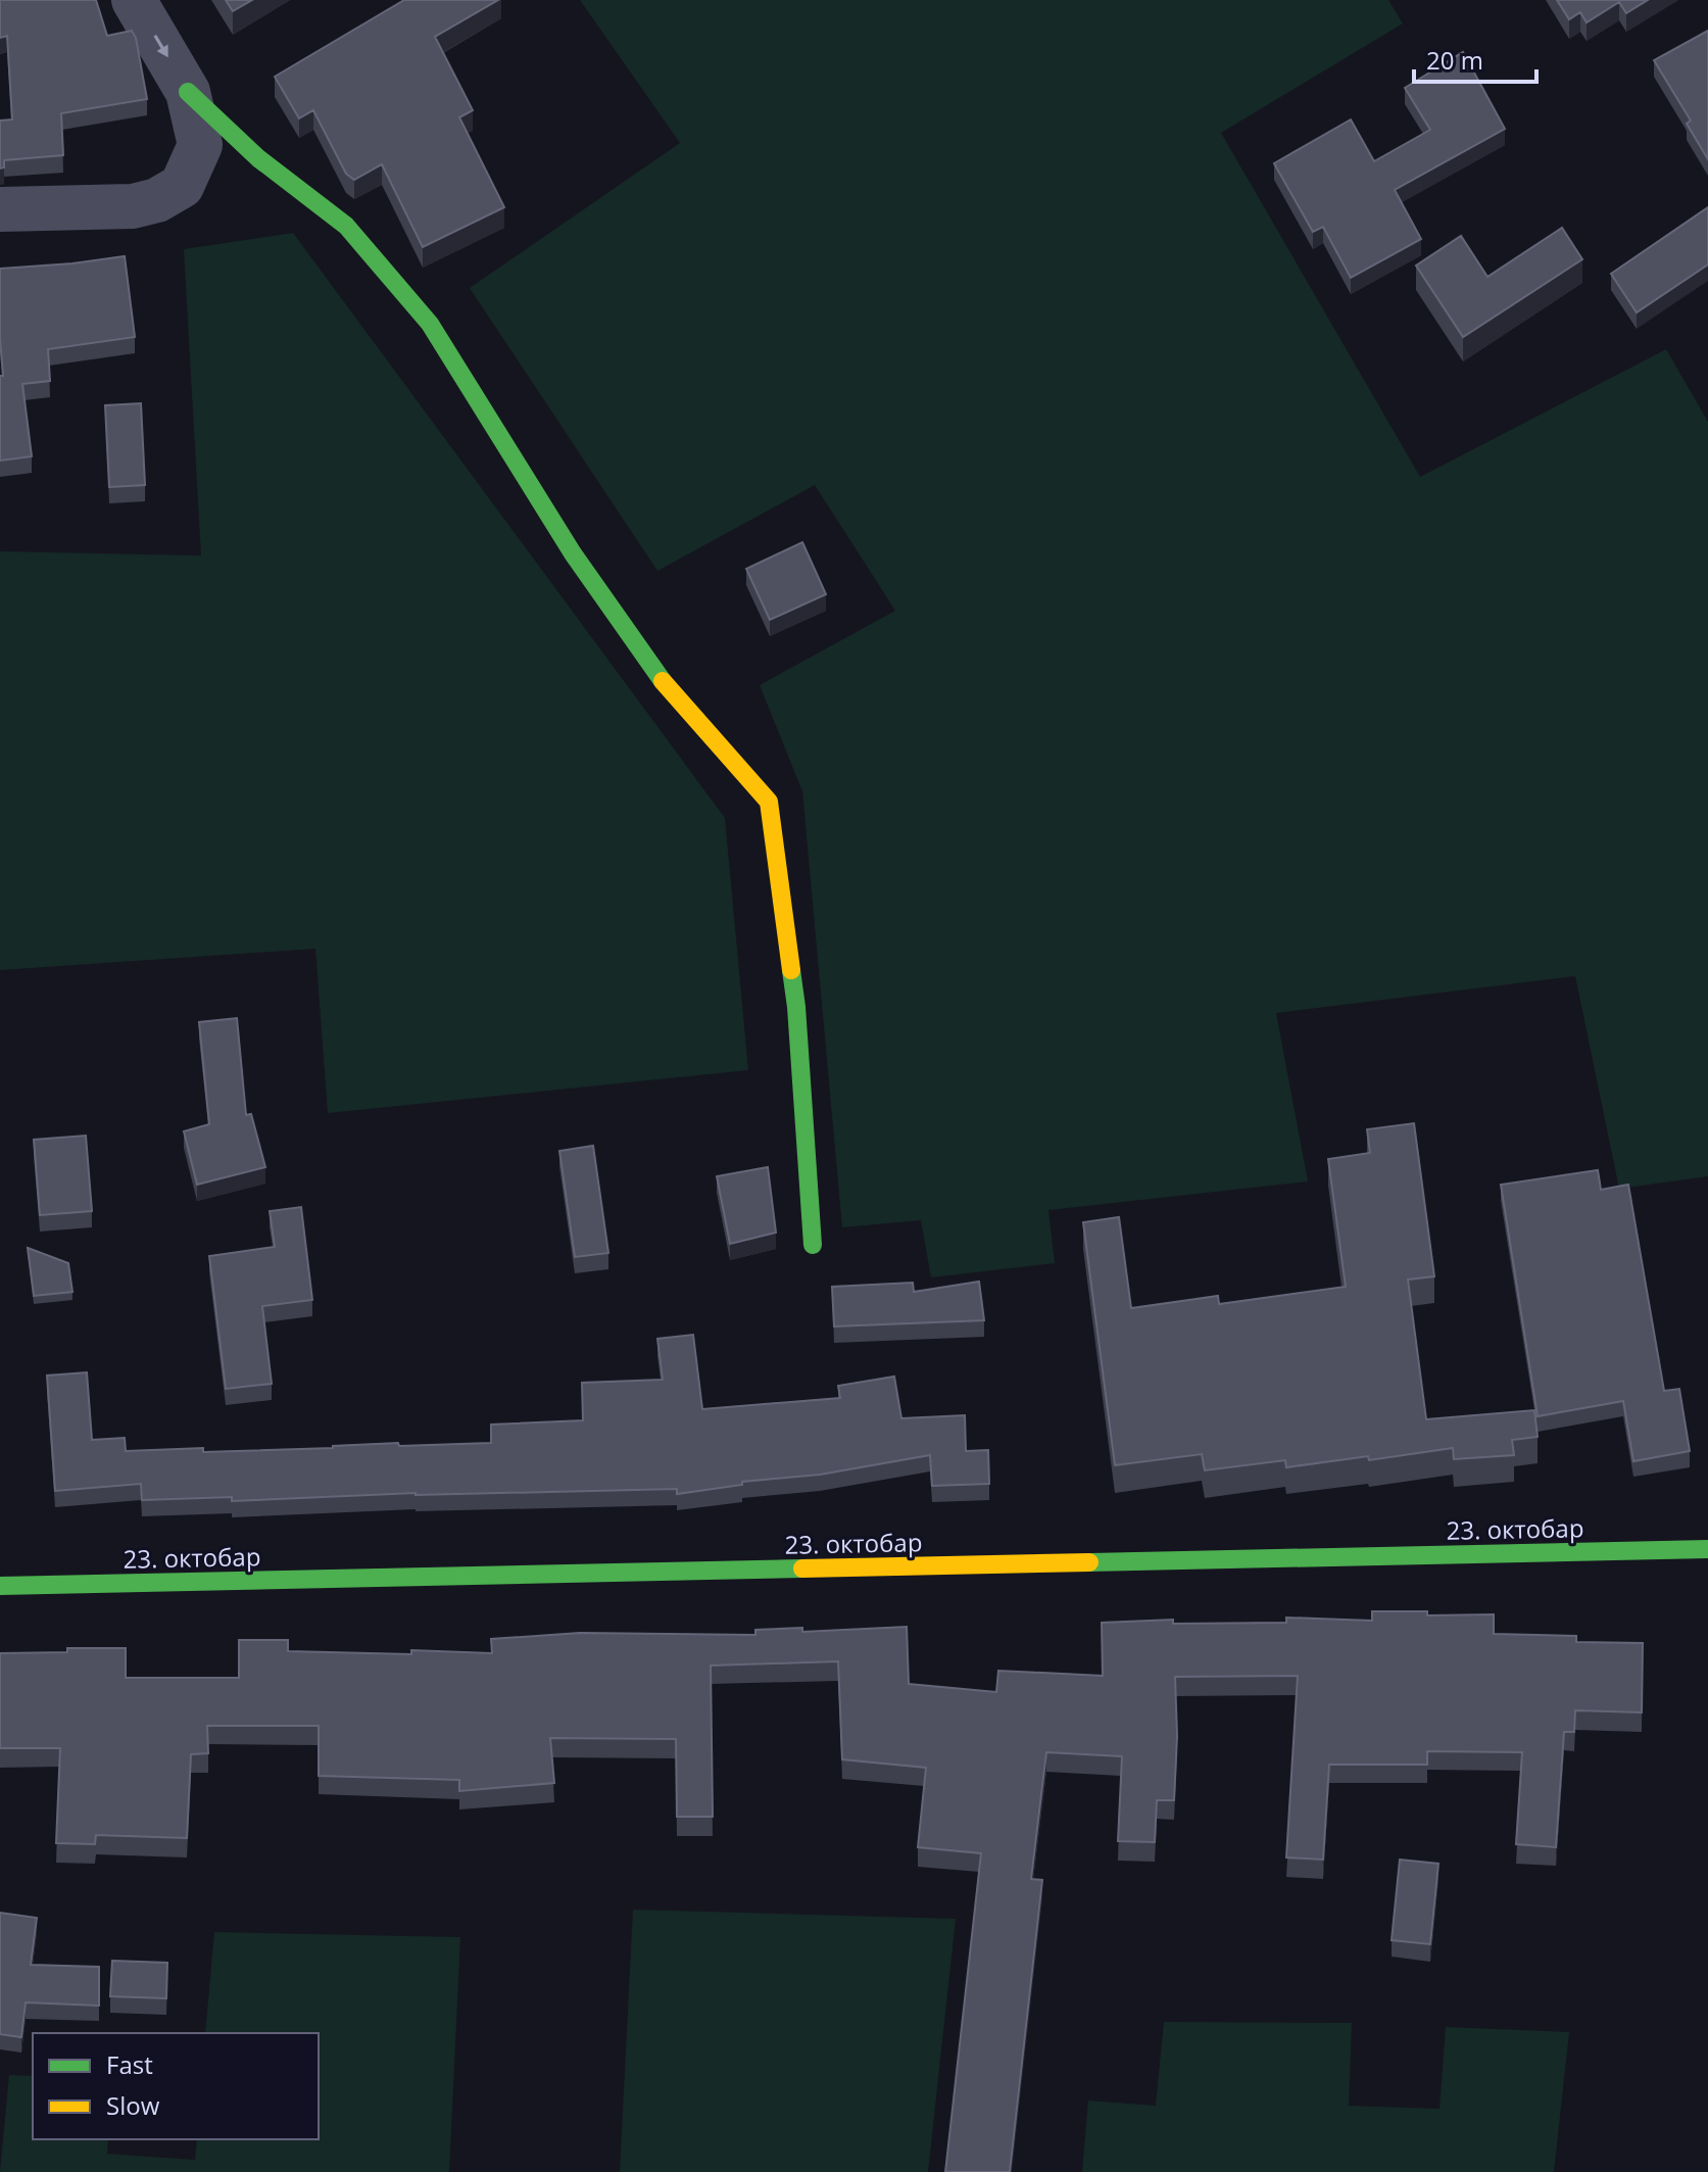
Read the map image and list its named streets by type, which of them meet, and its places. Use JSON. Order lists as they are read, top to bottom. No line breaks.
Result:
{"streets":{"street":["23. октобар"]},"legend":["Fast","Slow"],"scale_bar":"20 m"}
